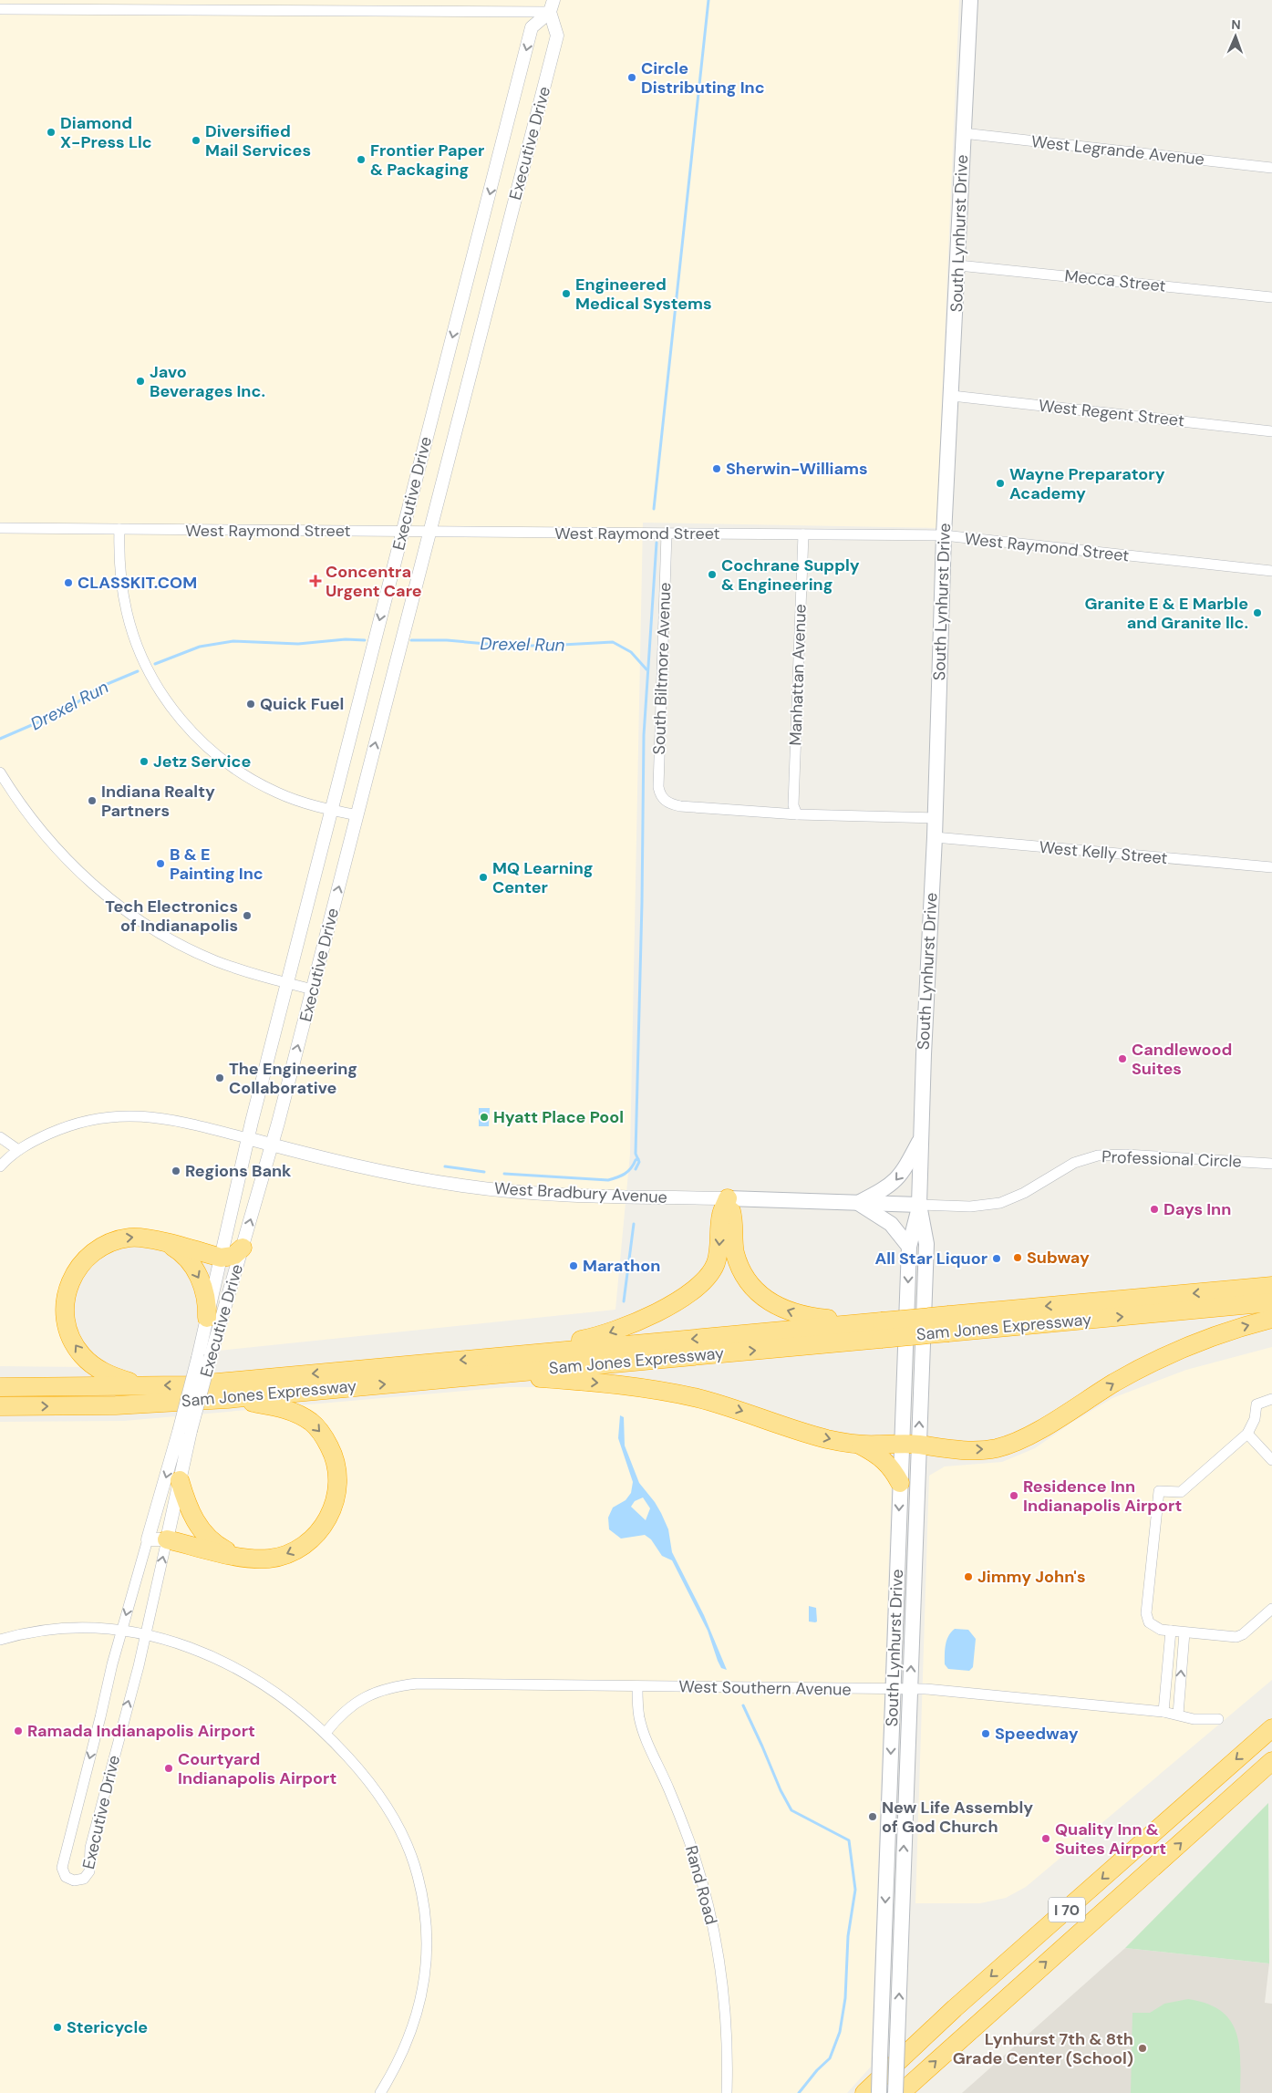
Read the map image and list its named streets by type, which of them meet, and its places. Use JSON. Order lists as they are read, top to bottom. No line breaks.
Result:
{"streets":{"highway":["Sam Jones Expressway","I 70"],"main road":["South Lynhurst Drive","West Bradbury Avenue"],"street":["Executive Drive","West Legrande Avenue","Mecca Street","West Regent Street","West Raymond Street","South Biltmore Avenue","Manhattan Avenue","West Kelly Street","Professional Circle","West Southern Avenue","Rand Road"]},"crossings":[["Executive Drive","West Raymond Street"],["Executive Drive","West Bradbury Avenue"],["West Legrande Avenue","South Lynhurst Drive"],["South Lynhurst Drive","Mecca Street"],["South Lynhurst Drive","West Regent Street"],["South Lynhurst Drive","West Raymond Street"],["South Lynhurst Drive","West Kelly Street"],["South Lynhurst Drive","Professional Circle"],["South Lynhurst Drive","West Bradbury Avenue"],["South Lynhurst Drive","West Southern Avenue"],["West Raymond Street","South Biltmore Avenue"],["West Raymond Street","Manhattan Avenue"],["South Biltmore Avenue","Manhattan Avenue"],["Professional Circle","West Bradbury Avenue"],["West Southern Avenue","Rand Road"]],"water":["Drexel Run"],"places":{"other":["Circle Distributing Inc","Diamond X-Press Llc","Diversified Mail Services","Frontier Paper & Packaging","Engineered Medical Systems","Javo Beverages Inc.","Sherwin-Williams","Wayne Preparatory Academy","Cochrane Supply & Engineering","CLASSKIT.COM","Granite E & E Marble and Granite llc.","Quick Fuel","Jetz Service","Indiana Realty Partners","B & E Painting Inc","MQ Learning Center","Tech Electronics of Indianapolis","Candlewood Suites","The Engineering Collaborative","Hyatt Place Pool","Regions Bank","Days Inn","Subway","All Star Liquor","Marathon","Residence Inn Indianapolis Airport","Jimmy John's","Ramada Indianapolis Airport","Speedway","Courtyard Indianapolis Airport","New Life Assembly of God Church","Quality Inn & Suites Airport","Stericycle","Lynhurst 7th & 8th Grade Center (School)"],"health":["Concentra Urgent Care"]},"north":"top"}
